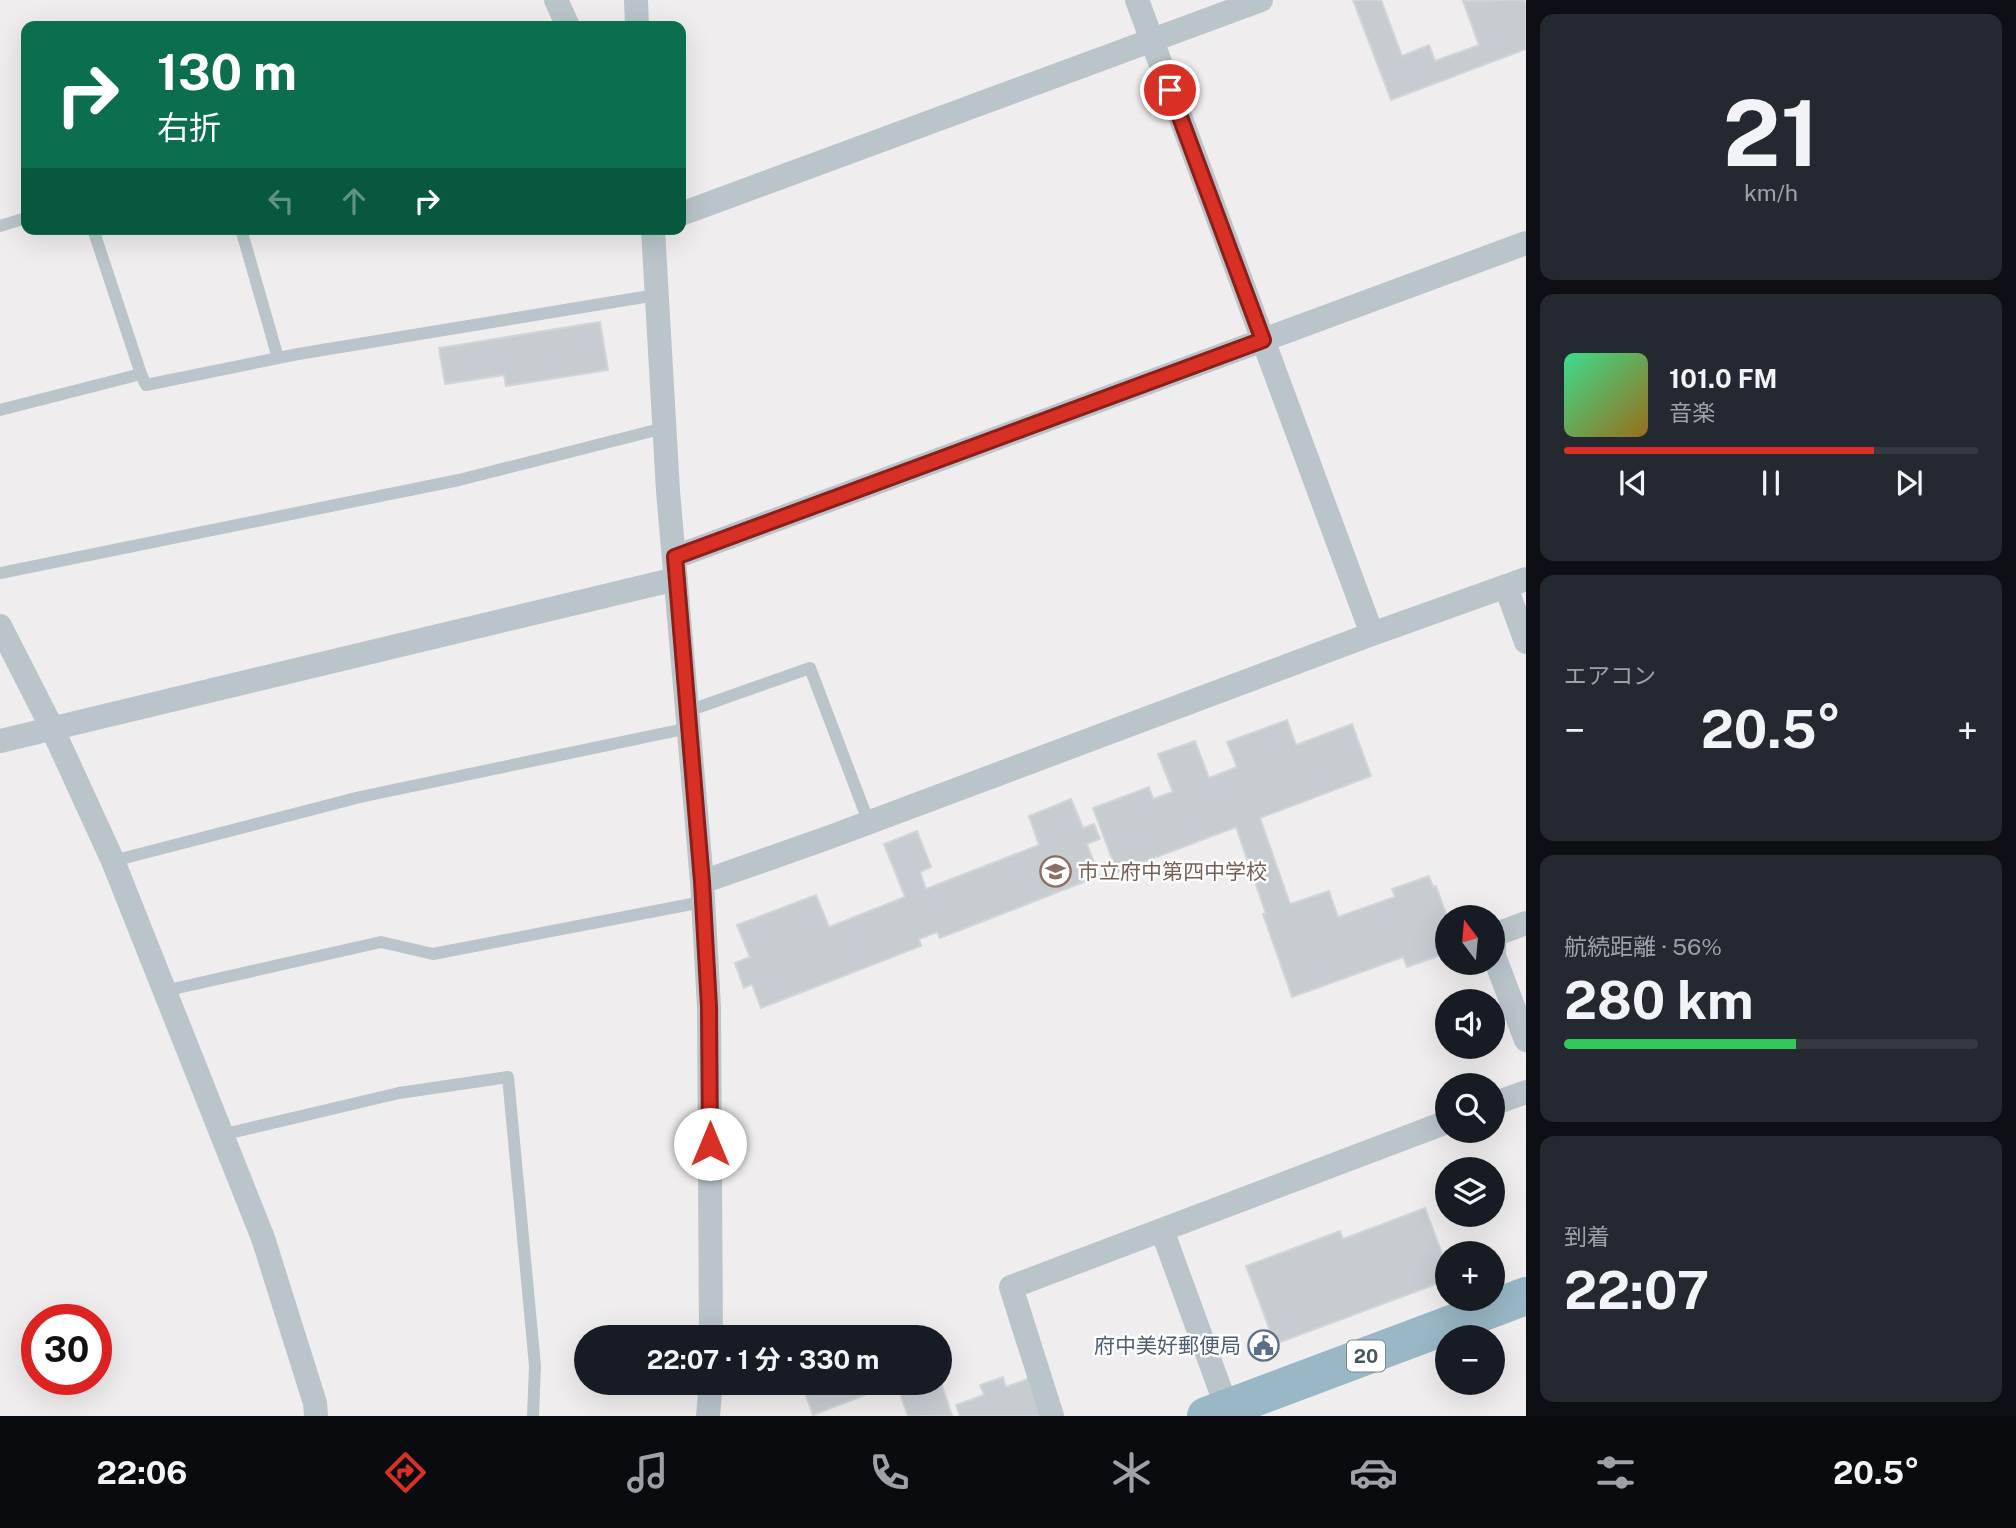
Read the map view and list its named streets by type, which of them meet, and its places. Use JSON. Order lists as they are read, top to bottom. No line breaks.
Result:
{"streets":{"highway":["20"]},"places":{"school or university":["市立府中第四中学校"],"public building":["府中美好郵便局"]},"north":"top","page":{"tile":[["21","km/h"],"エアコン",["航続距離 · 56%","280 km"],["到着","22:07"]],"turn":["130 m","右折"],"song":["101.0 FM","音楽"],"heat":["−","20.5°","+"],"map_buttons":["+","−"],"limit":"30","trip":"22:07 · 1 分 · 330 m","tabs":["22:06","20.5°"]}}
